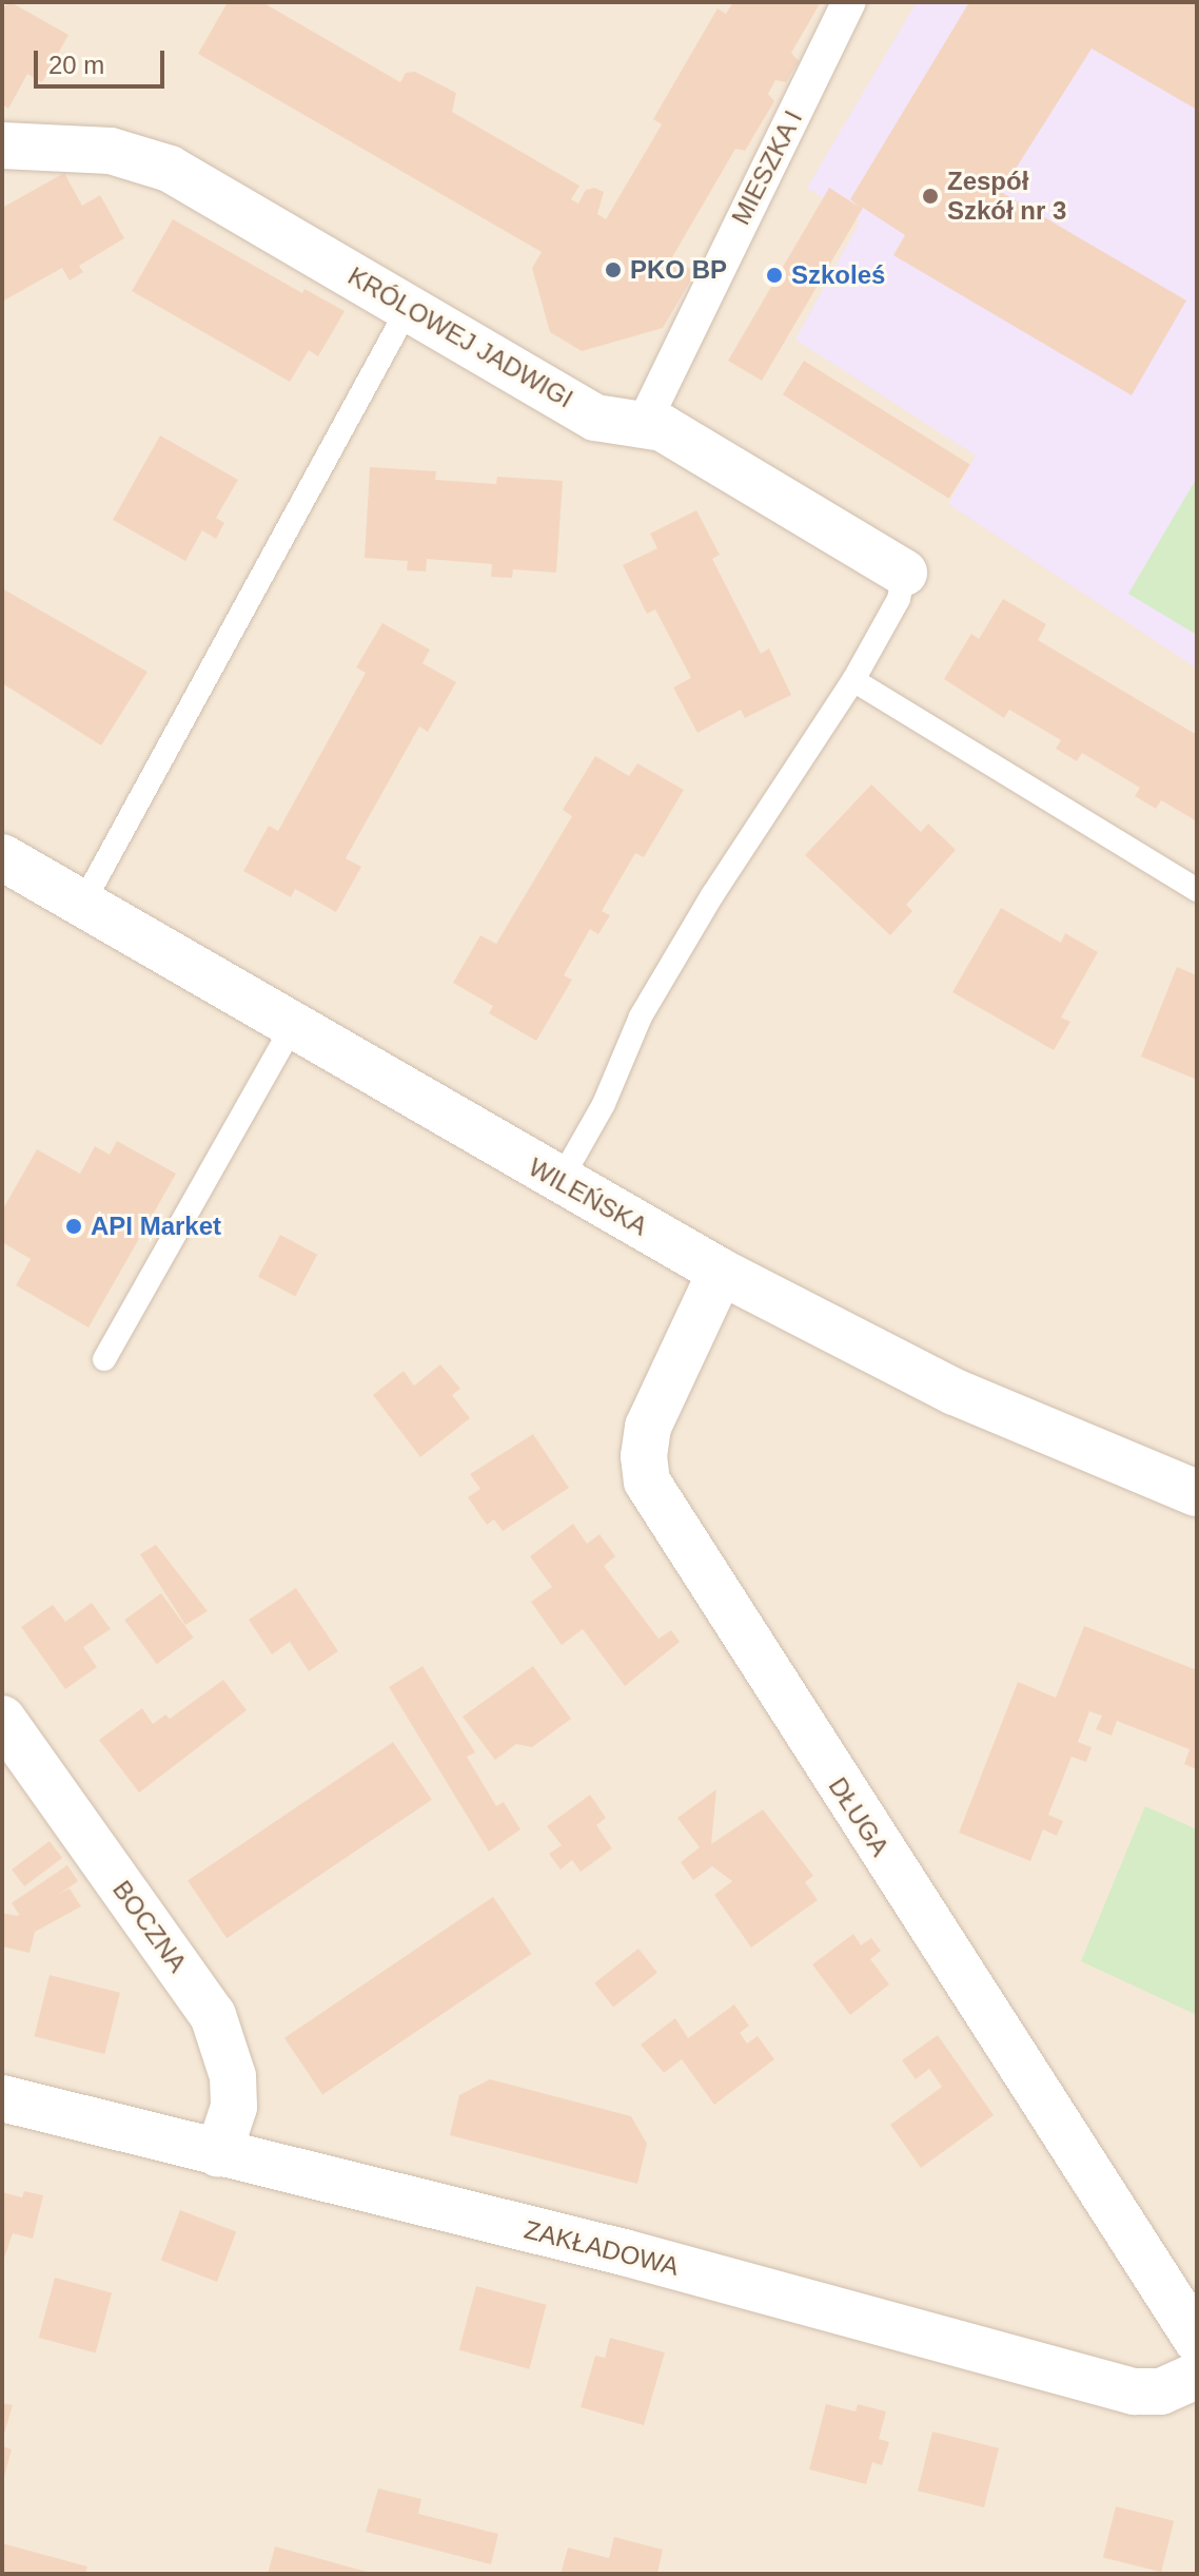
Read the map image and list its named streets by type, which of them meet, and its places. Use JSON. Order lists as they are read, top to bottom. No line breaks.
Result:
{"streets":{"street":["MIESZKA I","KRÓLOWEJ JADWIGI","WILEŃSKA","DŁUGA","BOCZNA","ZAKŁADOWA"]},"crossings":[["MIESZKA I","KRÓLOWEJ JADWIGI"],["WILEŃSKA","DŁUGA"],["BOCZNA","ZAKŁADOWA"]],"places":["Zespół Szkół nr 3","PKO BP","Szkoleś","API Market"],"scale_bar":"20 m"}
